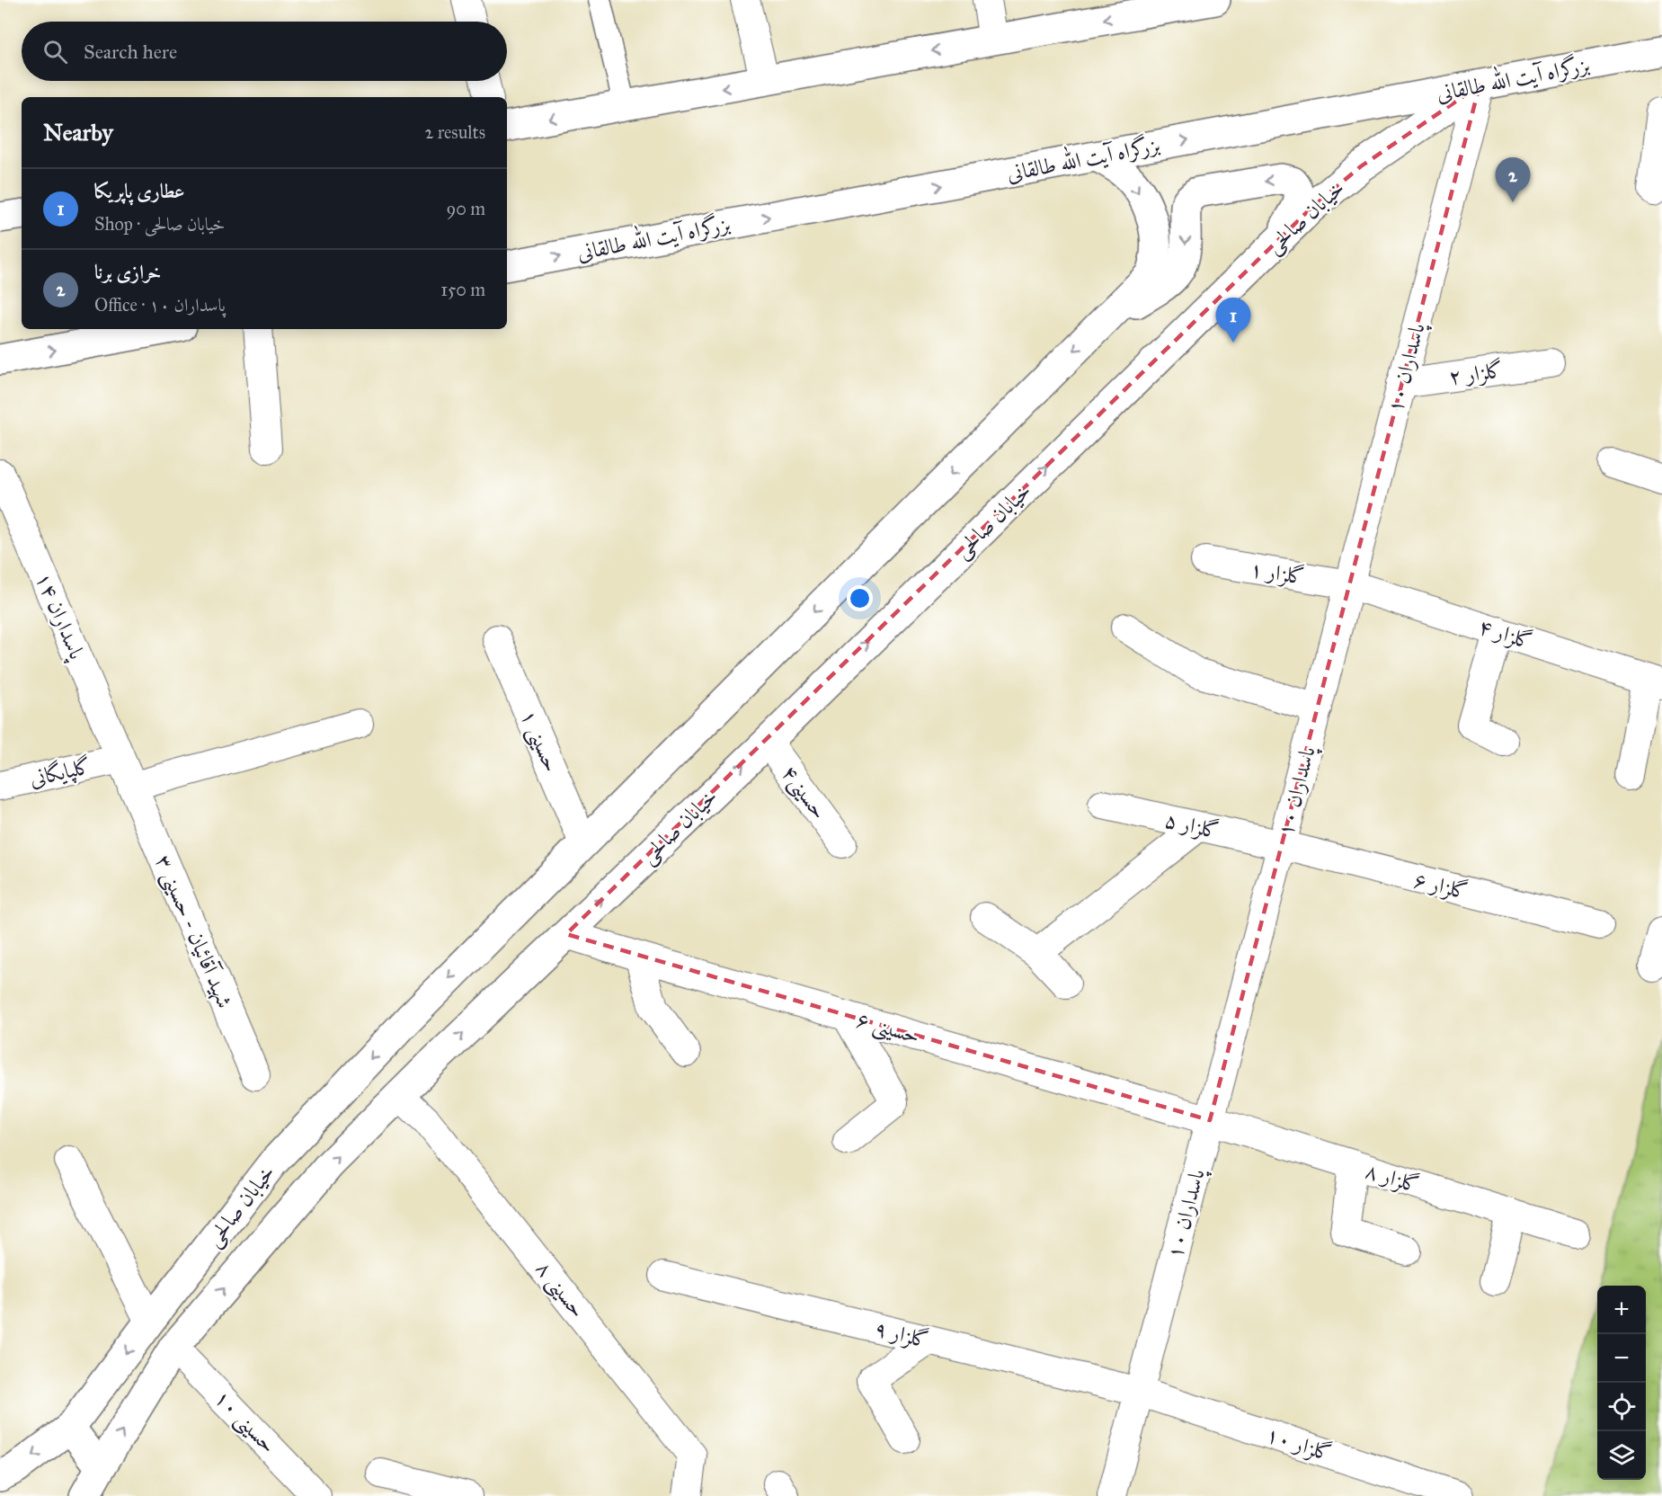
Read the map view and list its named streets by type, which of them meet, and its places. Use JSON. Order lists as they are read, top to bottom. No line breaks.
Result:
{"streets":{"main road":["بزرگراه آیت الله طالقانی","خیابان صالحی","خيابان صالحی"],"street":["پاسداران ١٠","گلزار ۲","گلزار ۱","پاسداران ۱۴","گلزار ۴","حسینی ۱","گلپایگانی","حسینی۴","گلزار ۵","گلزار ۶","شهید آقائیان - حسینی ۳","حسینی ۶","گلزار ۸","حسینی ۸","گلزار ٩","حسینی ۱۰","گلزار ۱۰"]},"crossings":[["بزرگراه آیت الله طالقانی","خیابان صالحی"],["بزرگراه آیت الله طالقانی","پاسداران ١٠"],["خیابان صالحی","پاسداران ١٠"],["خیابان صالحی","حسینی۴"],["خیابان صالحی","حسینی ۶"],["خیابان صالحی","خيابان صالحی"],["پاسداران ١٠","گلزار ۲"],["پاسداران ١٠","گلزار ۱"],["پاسداران ١٠","گلزار ۴"],["پاسداران ١٠","گلزار ۵"],["پاسداران ١٠","گلزار ۶"],["پاسداران ١٠","حسینی ۶"],["پاسداران ١٠","گلزار ۸"],["پاسداران ١٠","گلزار ٩"],["پاسداران ١٠","گلزار ۱۰"],["گلزار ۱","گلزار ۴"],["پاسداران ۱۴","گلپایگانی"],["پاسداران ۱۴","شهید آقائیان - حسینی ۳"],["حسینی ۱","خيابان صالحی"],["گلزار ۵","گلزار ۶"],["حسینی ۶","گلزار ۸"],["خيابان صالحی","حسینی ۸"],["خيابان صالحی","حسینی ۱۰"],["گلزار ٩","گلزار ۱۰"]],"page":{"search":"Search here","heading":["Nearby","2 results"],"pins":["2","1"],"list":[{"mark":"1","name":"عطاری پاپریکا","note":"Shop · خیابان صالحی","value":"90 m"},{"mark":"2","name":"خرازی برنا","note":"Office · پاسداران ١٠","value":"150 m"}],"map_buttons":["+","−"]}}
